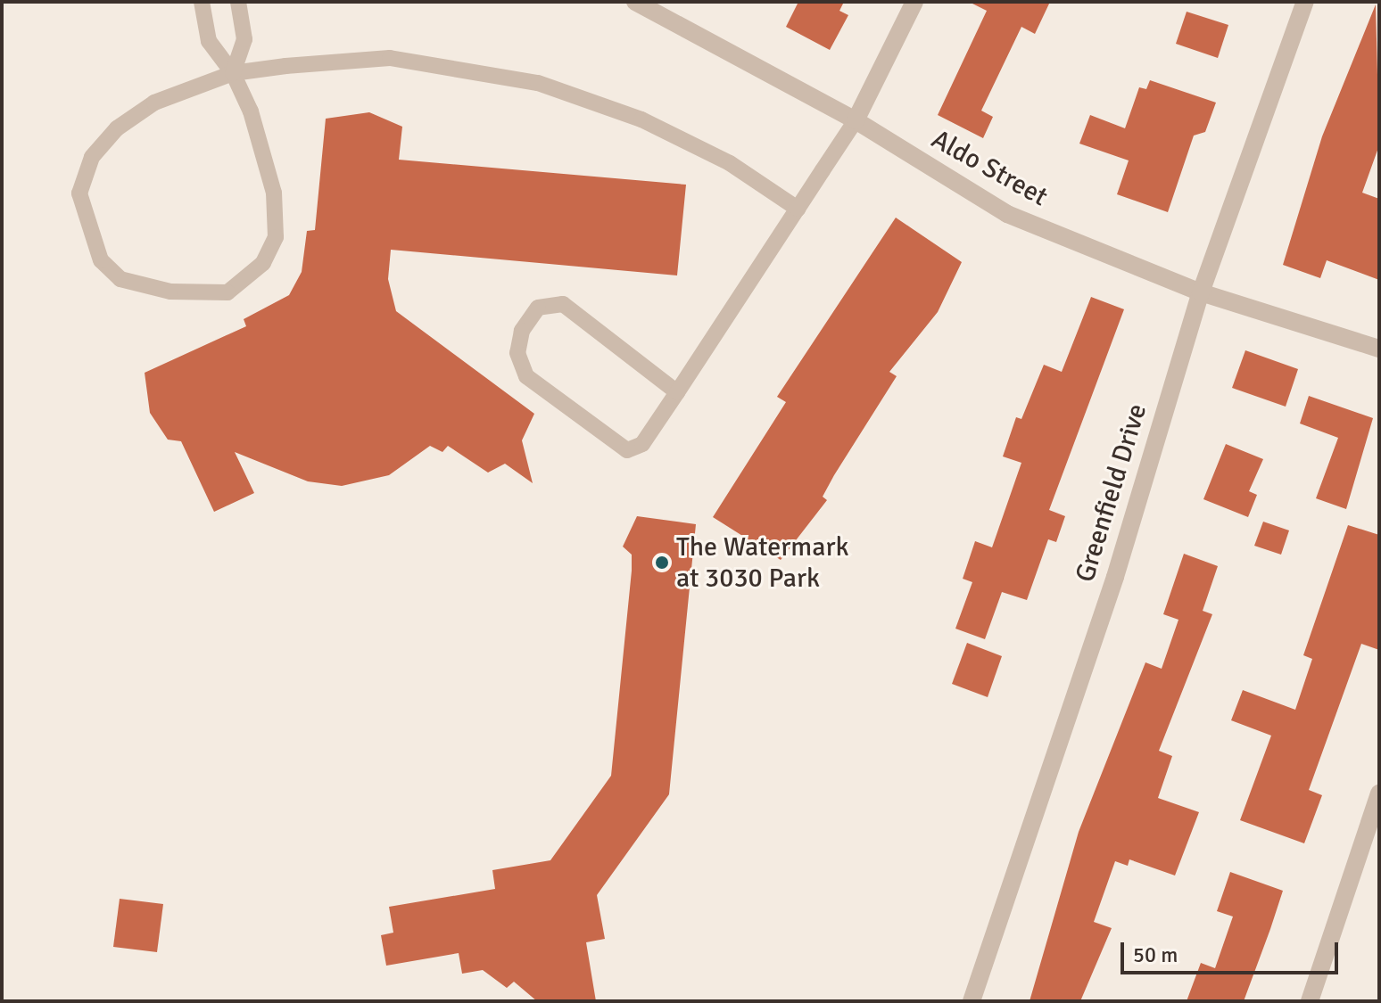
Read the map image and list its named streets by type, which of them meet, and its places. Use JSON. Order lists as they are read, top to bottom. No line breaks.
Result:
{"streets":{"street":["Aldo Street","Greenfield Drive"]},"crossings":[["Aldo Street","Greenfield Drive"]],"places":["The Watermark at 3030 Park"],"scale_bar":"50 m"}
